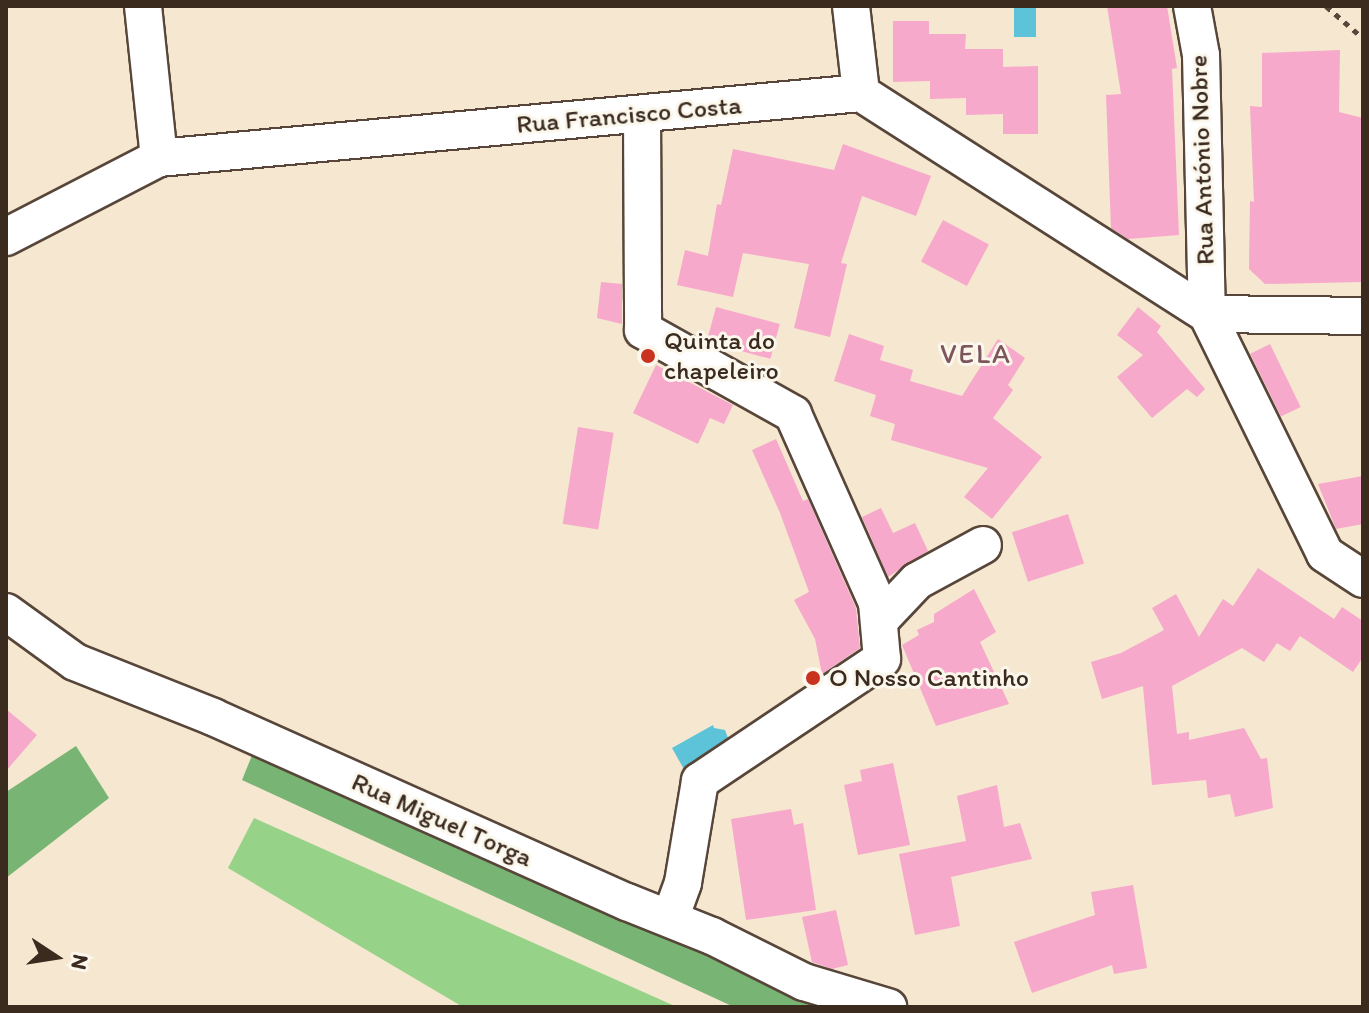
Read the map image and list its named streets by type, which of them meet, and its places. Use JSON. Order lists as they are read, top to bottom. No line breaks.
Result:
{"streets":{"street":["Rua Francisco Costa","Rua António Nobre","Rua Miguel Torga"]},"districts":["VELA"],"places":["Quinta do chapeleiro","O Nosso Cantinho"],"north":"right"}
